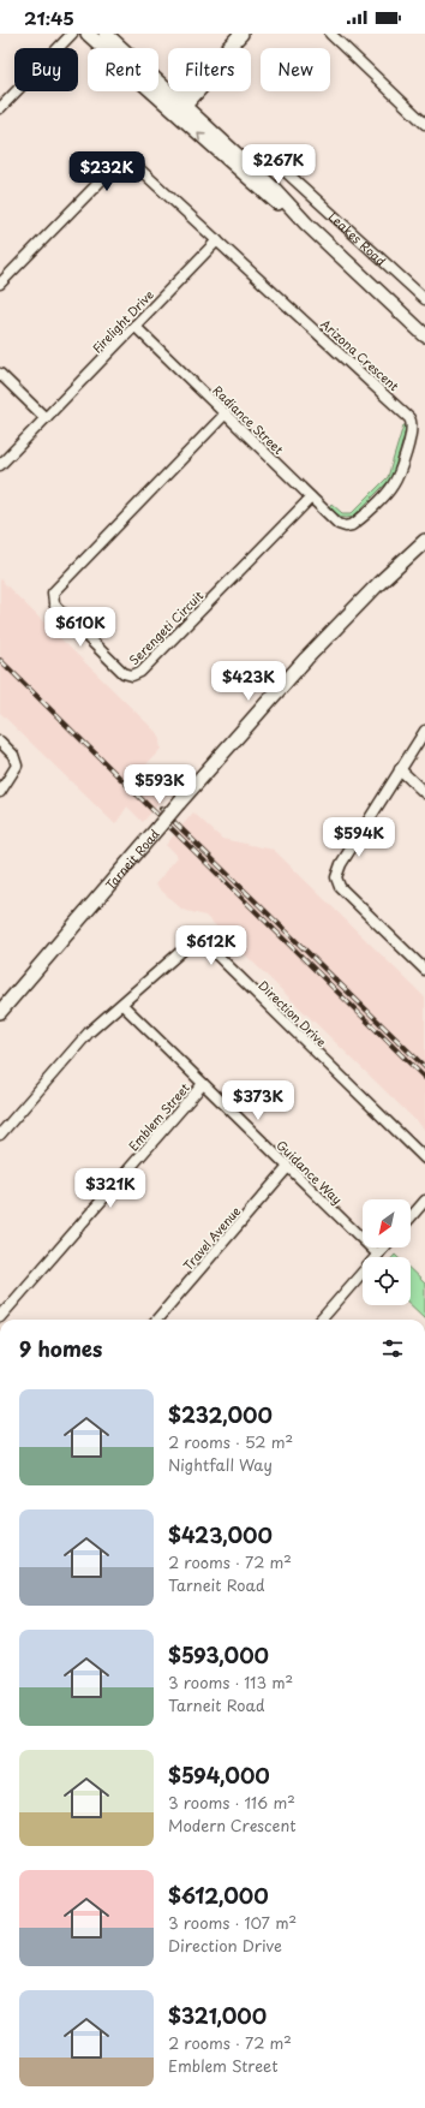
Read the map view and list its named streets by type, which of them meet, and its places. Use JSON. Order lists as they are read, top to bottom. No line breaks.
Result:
{"streets":{"street":["Leakes Road","Firelight Drive","Arizona Crescent","Radiance Street","Serengeti Circuit","Tarneit Road","Direction Drive","Emblem Street","Guidance Way","Travel Avenue"]},"crossings":[["Firelight Drive","Arizona Crescent"],["Firelight Drive","Radiance Street"],["Arizona Crescent","Radiance Street"],["Radiance Street","Serengeti Circuit"],["Direction Drive","Guidance Way"],["Emblem Street","Guidance Way"],["Guidance Way","Travel Avenue"]],"north":"bottom left","page":{"status":"21:45","chip":["Buy","Rent","Filters","New"],"price":["$267K","$232K","$610K","$423K","$593K","$594K","$612K","$373K","$321K"],"heading":"9 homes","list":[{"name":"$232,000","note":"2 rooms · 52 m² · Nightfall Way"},{"name":"$423,000","note":"2 rooms · 72 m² · Tarneit Road"},{"name":"$593,000","note":"3 rooms · 113 m² · Tarneit Road"},{"name":"$594,000","note":"3 rooms · 116 m² · Modern Crescent"},{"name":"$612,000","note":"3 rooms · 107 m² · Direction Drive"},{"name":"$321,000","note":"2 rooms · 72 m² · Emblem Street"}]}}
